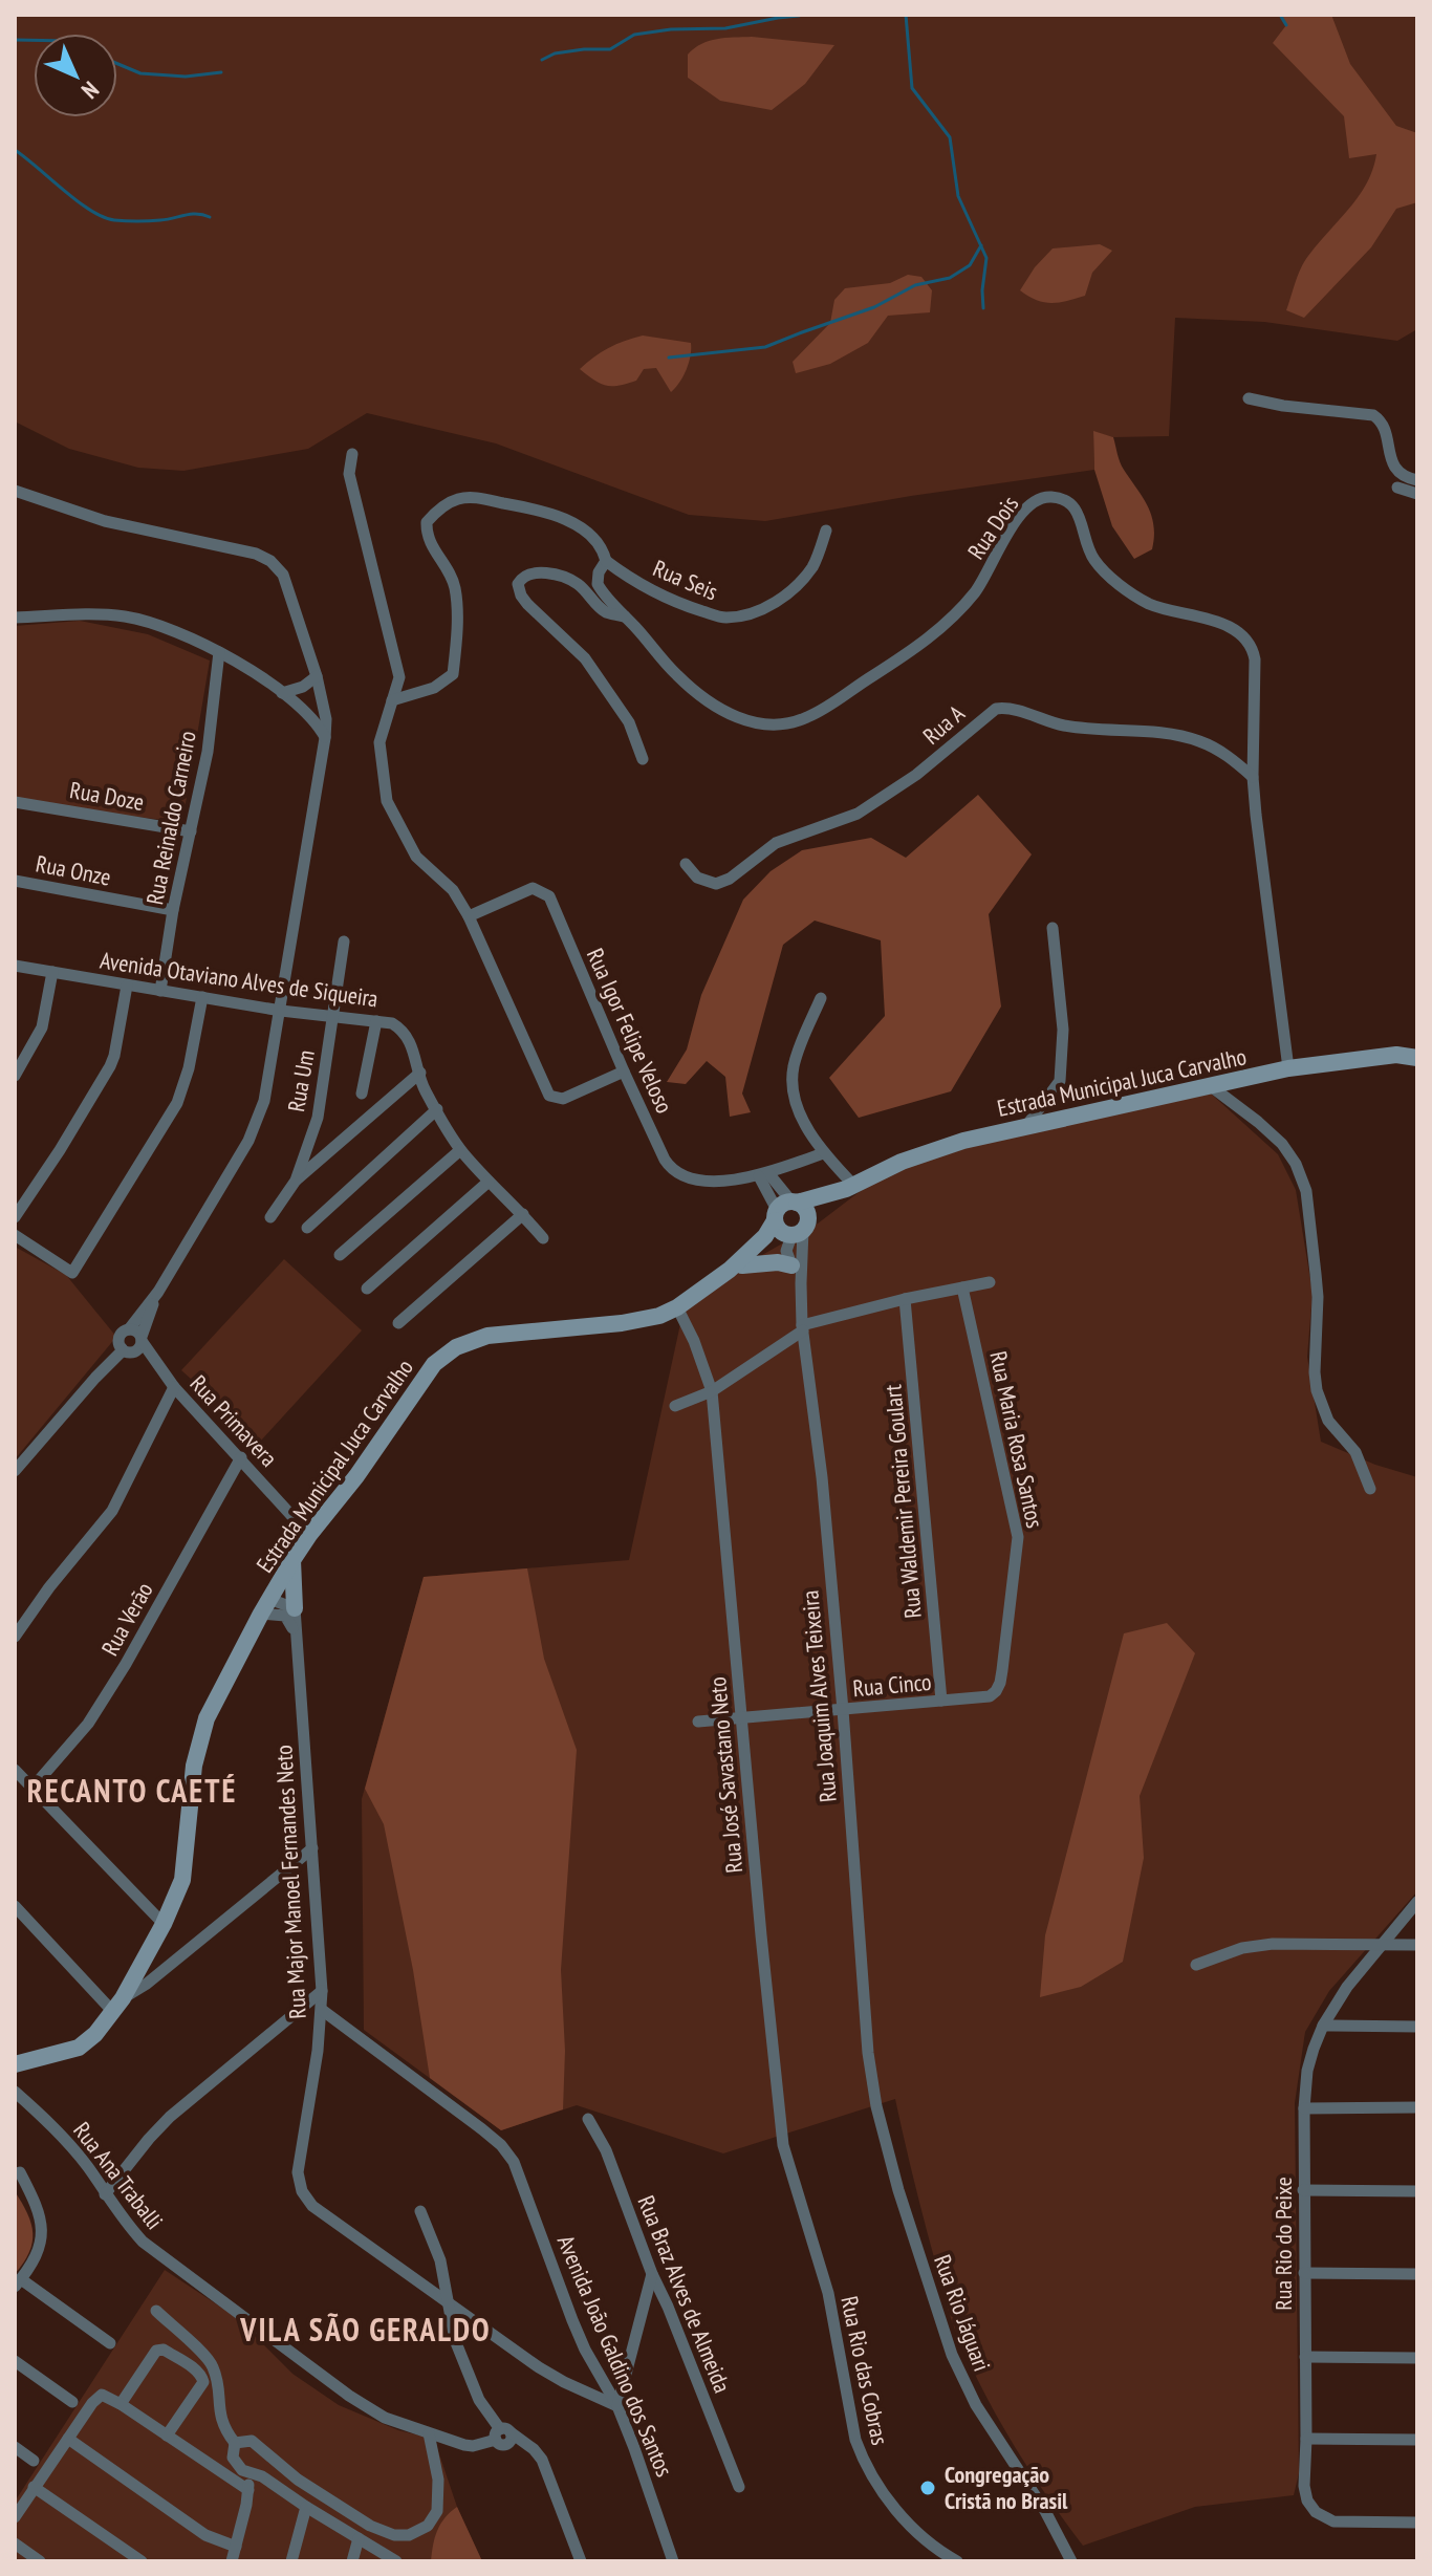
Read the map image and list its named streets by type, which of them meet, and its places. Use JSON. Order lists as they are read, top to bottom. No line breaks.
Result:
{"streets":{"street":["Rua Dois","Rua Seis","Rua A","Rua Doze","Rua Reinaldo Carneiro","Rua Onze","Avenida Otaviano Alves de Siqueira","Rua Igor Felipe Veloso","Rua Um","Estrada Municipal Juca Carvalho","Rua Primavera","Rua Maria Rosa Santos","Rua Waldemir Pereira Goulart","Rua Verão","Rua Cinco","Rua Joaquim Alves Teixeira","Rua José Savastano Neto","Rua Major Manoel Fernandes Neto","Rua Ana Traballi","Rua Rio do Peixe","Rua Braz Alves de Almeida","Rua Rio Jáguari","Avenida João Galdino dos Santos","Rua Rio das Cobras"]},"crossings":[["Rua Dois","Rua Seis"],["Rua Dois","Rua A"],["Rua Dois","Estrada Municipal Juca Carvalho"],["Rua Doze","Rua Reinaldo Carneiro"],["Rua Reinaldo Carneiro","Rua Onze"],["Rua Reinaldo Carneiro","Avenida Otaviano Alves de Siqueira"],["Avenida Otaviano Alves de Siqueira","Rua Um"],["Estrada Municipal Juca Carvalho","Rua Primavera"],["Estrada Municipal Juca Carvalho","Rua José Savastano Neto"],["Rua Primavera","Rua Verão"],["Rua Maria Rosa Santos","Rua Cinco"],["Rua Waldemir Pereira Goulart","Rua Cinco"],["Rua Cinco","Rua Joaquim Alves Teixeira"],["Rua Cinco","Rua José Savastano Neto"],["Rua Joaquim Alves Teixeira","Rua Rio Jáguari"],["Rua José Savastano Neto","Rua Rio das Cobras"],["Rua Major Manoel Fernandes Neto","Avenida João Galdino dos Santos"]],"districts":["RECANTO CAETÉ","VILA SÃO GERALDO"],"places":["Congregação Cristã no Brasil"],"north":"bottom right"}
